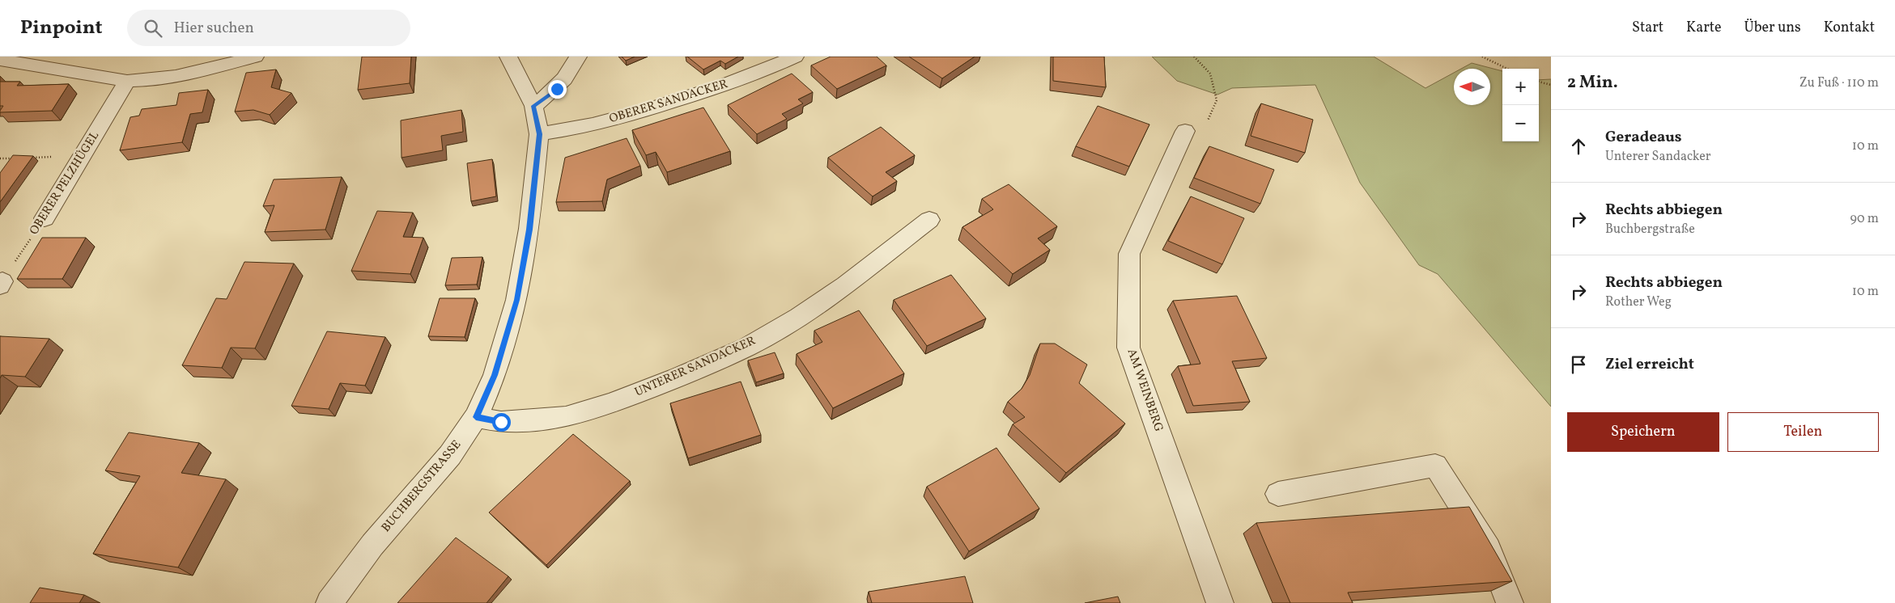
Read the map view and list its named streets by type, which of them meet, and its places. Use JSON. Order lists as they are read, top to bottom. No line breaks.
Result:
{"streets":{"street":["OBERER SANDACKER","OBERER PELZHÜGEL","UNTERER SANDACKER","AM WEINBERG","BUCHBERGSTRASSE"]},"crossings":[["OBERER SANDACKER","BUCHBERGSTRASSE"],["UNTERER SANDACKER","BUCHBERGSTRASSE"]],"north":"left","page":{"header":"Pinpoint","search":"Hier suchen","nav":["Start","Karte","Über uns","Kontakt"],"heading":["2 Min.","Zu Fuß · 110 m"],"map_buttons":["+","−"],"list":[["Geradeaus","Unterer Sandacker","10 m"],["Rechts abbiegen","Buchbergstraße","90 m"],["Rechts abbiegen","Rother Weg","10 m"],"Ziel erreicht"],"buttons":["Speichern","Teilen"]}}
